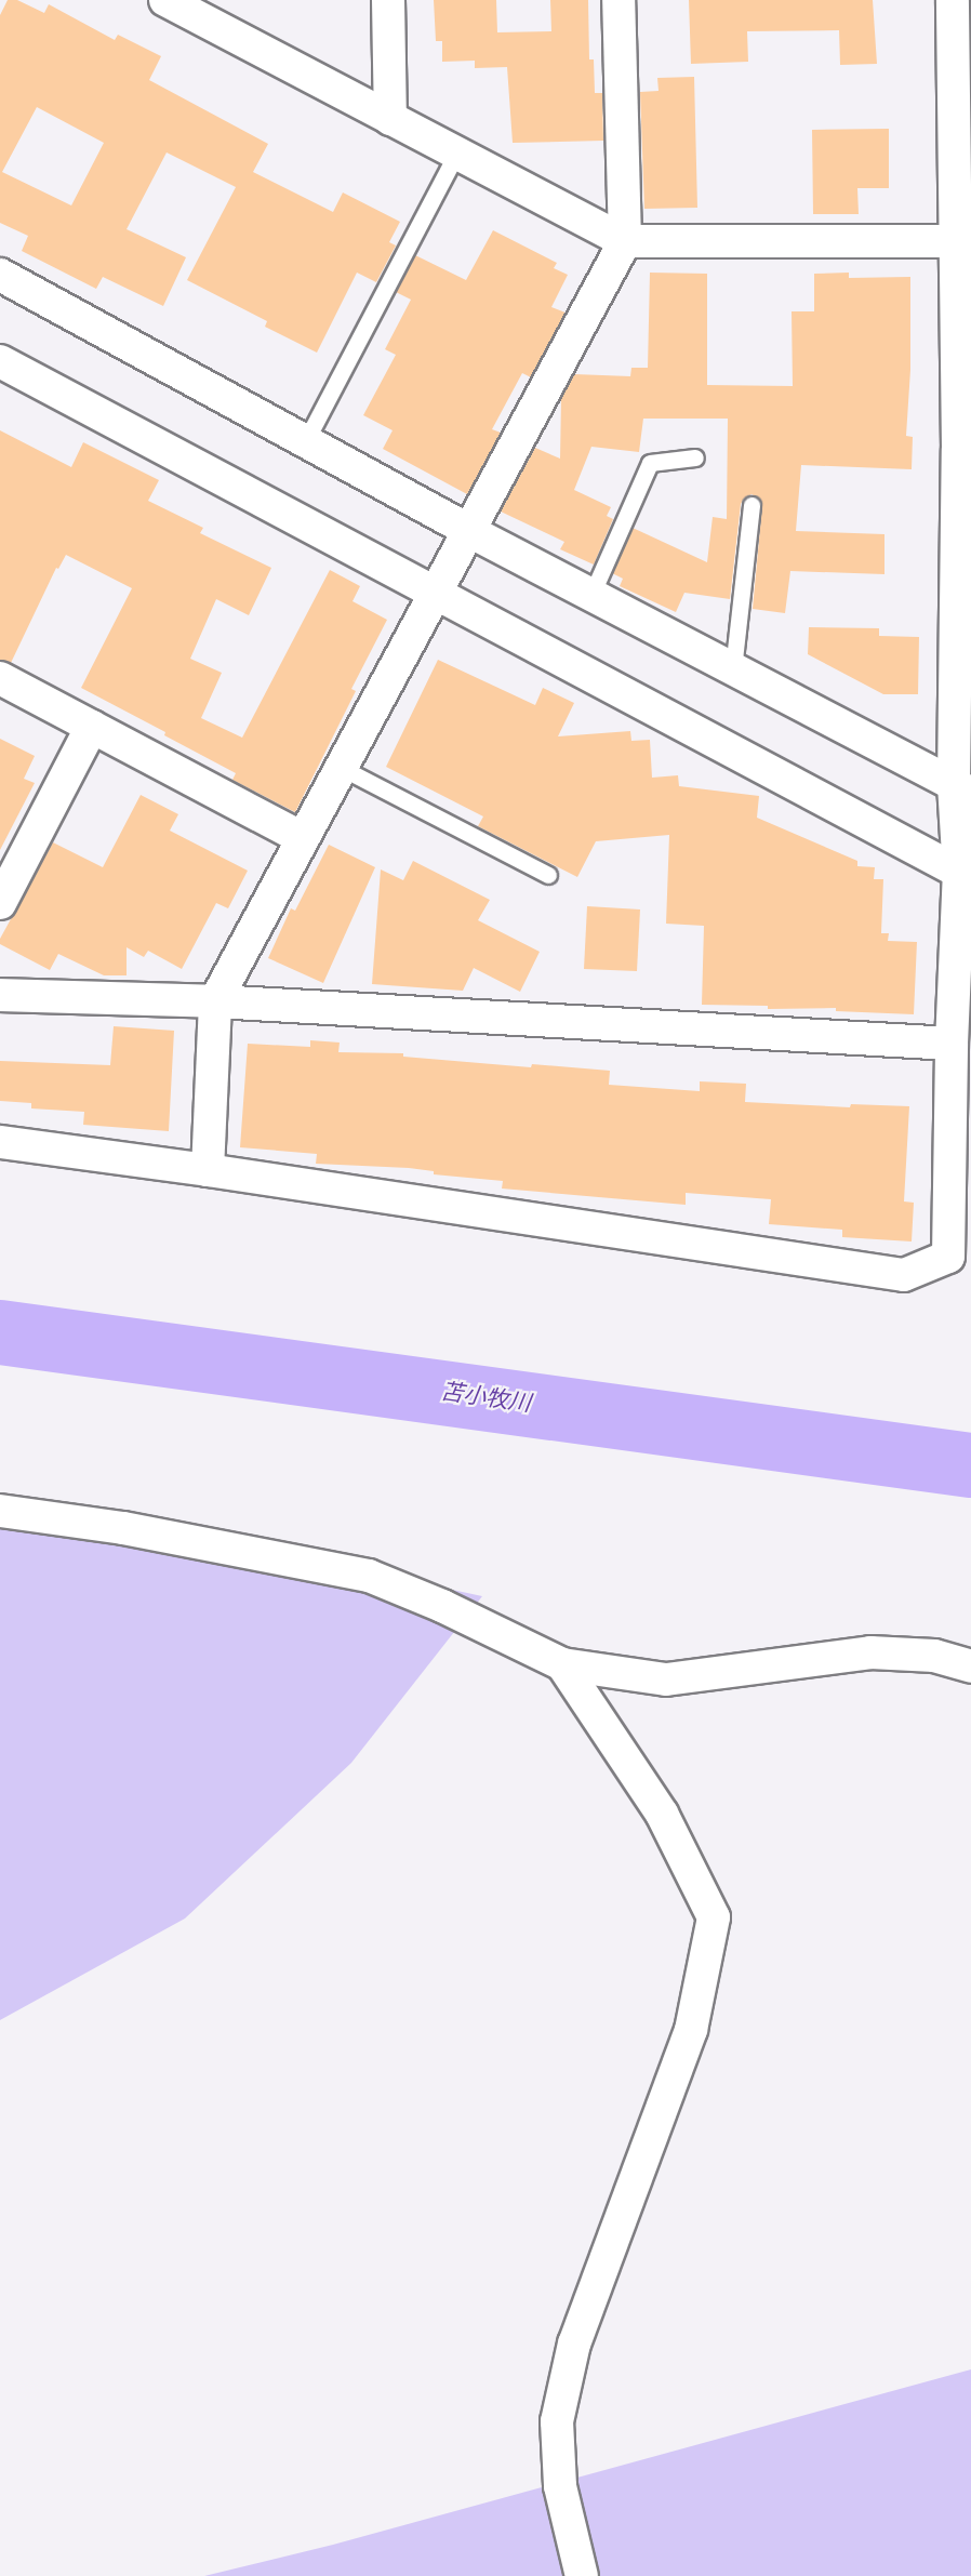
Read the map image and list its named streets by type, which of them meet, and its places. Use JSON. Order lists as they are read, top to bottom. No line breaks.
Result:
{"water":["苫小牧川"]}
